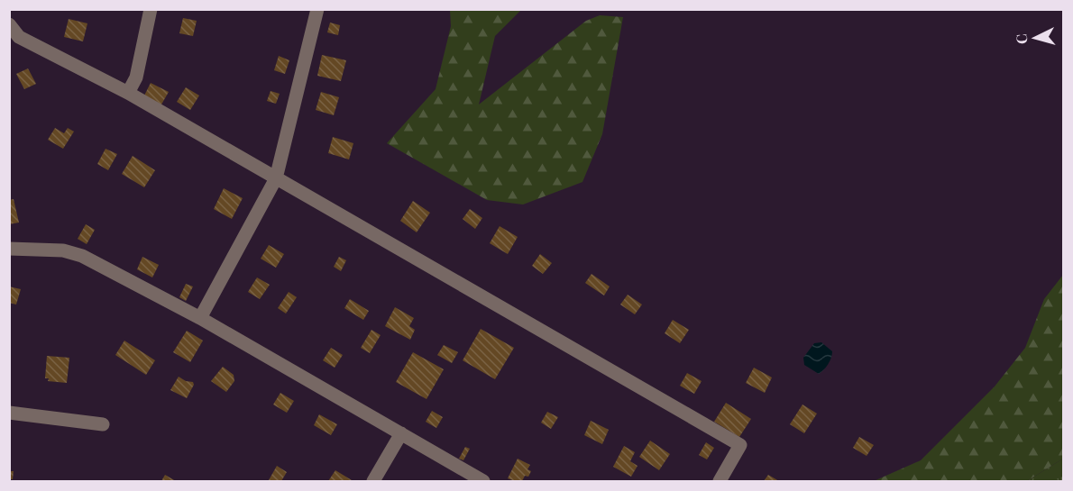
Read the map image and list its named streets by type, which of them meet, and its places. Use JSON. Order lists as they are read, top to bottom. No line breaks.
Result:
{"north":"left"}
